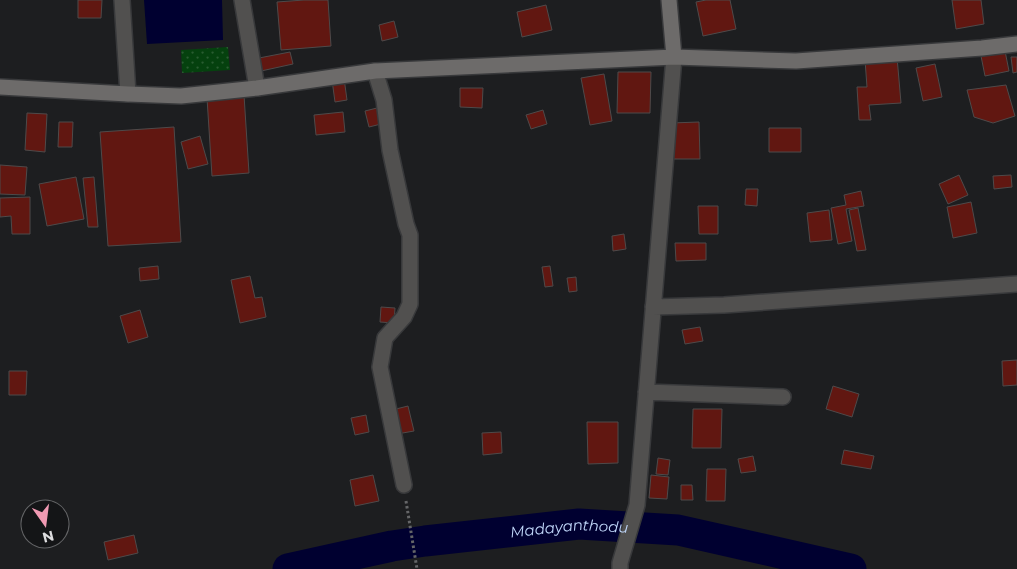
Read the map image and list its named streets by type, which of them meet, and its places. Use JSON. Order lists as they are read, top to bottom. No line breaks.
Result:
{"water":["Madayanthodu"],"north":"bottom"}
